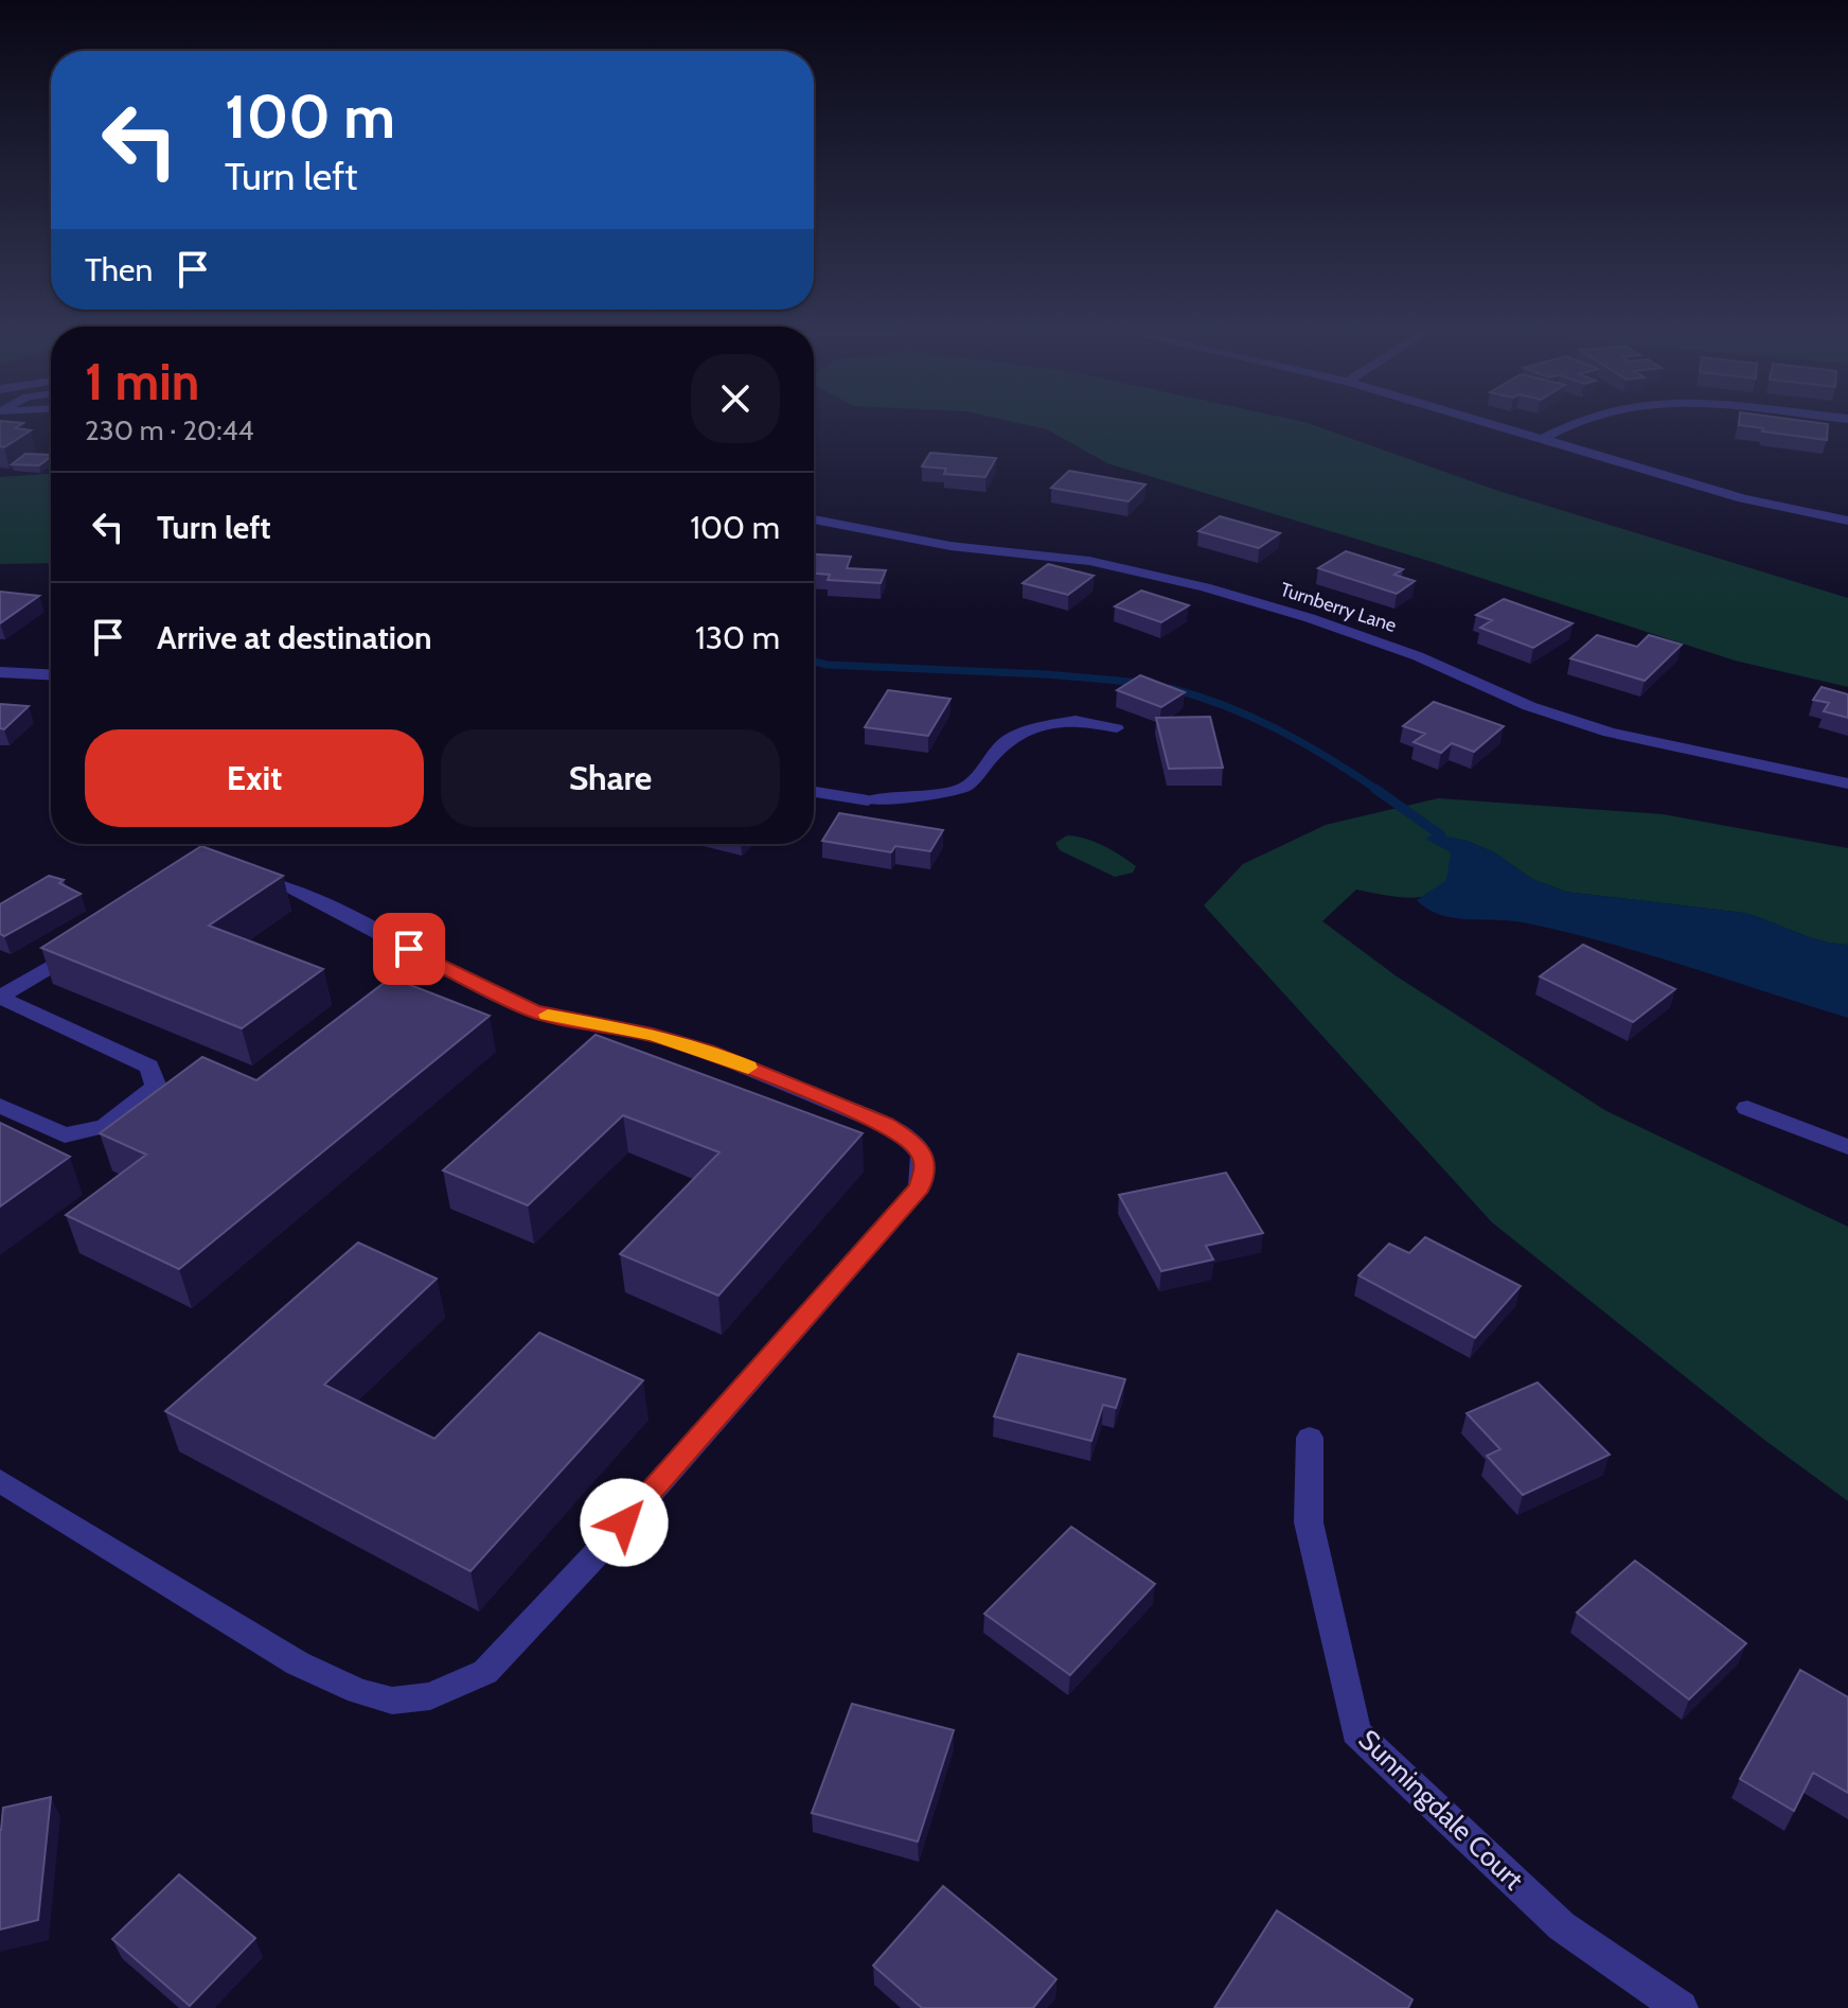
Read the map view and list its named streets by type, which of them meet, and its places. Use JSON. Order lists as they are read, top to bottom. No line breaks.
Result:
{"streets":{"street":["Turnberry Lane","Sunningdale Court"]},"page":{"turn":["100 m","Turn left"],"then":"Then","heading":["1 min","230 m · 20:44"],"list":[{"name":"Turn left","value":"100 m"},{"name":"Arrive at destination","value":"130 m"}],"buttons":["Exit","Share"]}}
